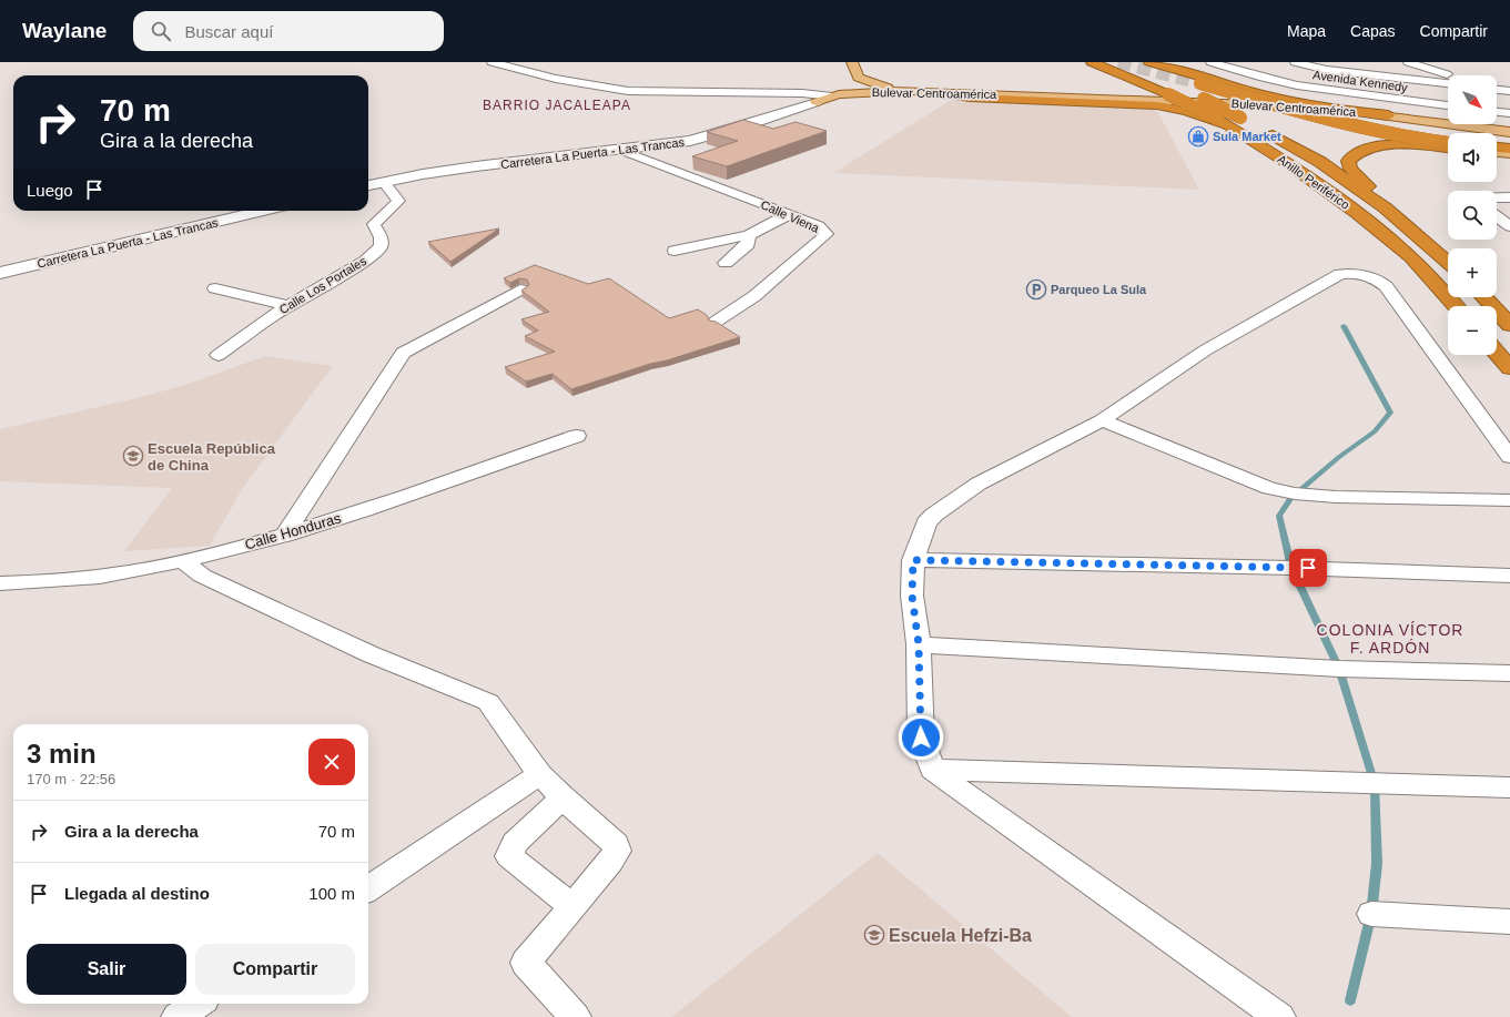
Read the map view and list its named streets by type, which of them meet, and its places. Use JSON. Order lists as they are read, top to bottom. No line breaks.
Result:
{"streets":{"highway":["Anillo Periférico"],"main road":["Bulevar Centroamérica"],"street":["Avenida Kennedy","Carretera La Puerta - Las Trancas","Calle Viena","Calle Los Portales","Calle Honduras"]},"crossings":[["Bulevar Centroamérica","Carretera La Puerta - Las Trancas"],["Carretera La Puerta - Las Trancas","Calle Viena"],["Carretera La Puerta - Las Trancas","Calle Los Portales"]],"districts":["BARRIO JACALEAPA","COLONIA VÍCTOR F. ARDÓN"],"places":{"shop":["Sula Market"],"parking":["Parqueo La Sula"],"school or university":["Escuela República de China","Escuela Hefzi-Ba"]},"north":"bottom right","page":{"header":"Waylane","search":"Buscar aquí","nav":["Mapa","Capas","Compartir"],"map_buttons":["+","−"],"turn":["70 m","Gira a la derecha"],"then":"Luego","heading":["3 min","170 m · 22:56"],"list":[{"name":"Gira a la derecha","value":"70 m"},{"name":"Llegada al destino","value":"100 m"}],"buttons":["Salir","Compartir"]}}
